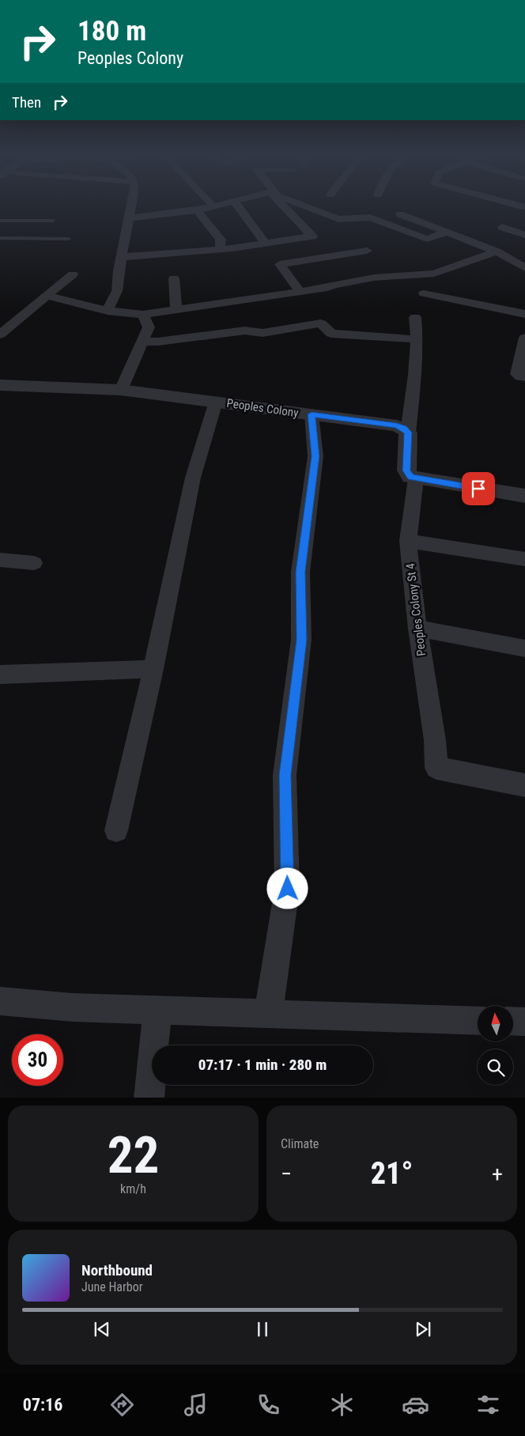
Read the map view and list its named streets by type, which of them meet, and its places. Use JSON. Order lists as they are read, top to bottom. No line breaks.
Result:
{"streets":{"street":["Peoples Colony","Peoples Colony St 4"]},"north":"top","page":{"turn":["180 m","Peoples Colony"],"then":"Then","limit":"30","trip":"07:17 · 1 min · 280 m","tile":[["22","km/h"],"Climate"],"heat":["−","21°","+"],"song":["Northbound","June Harbor"],"tabs":"07:16"}}
